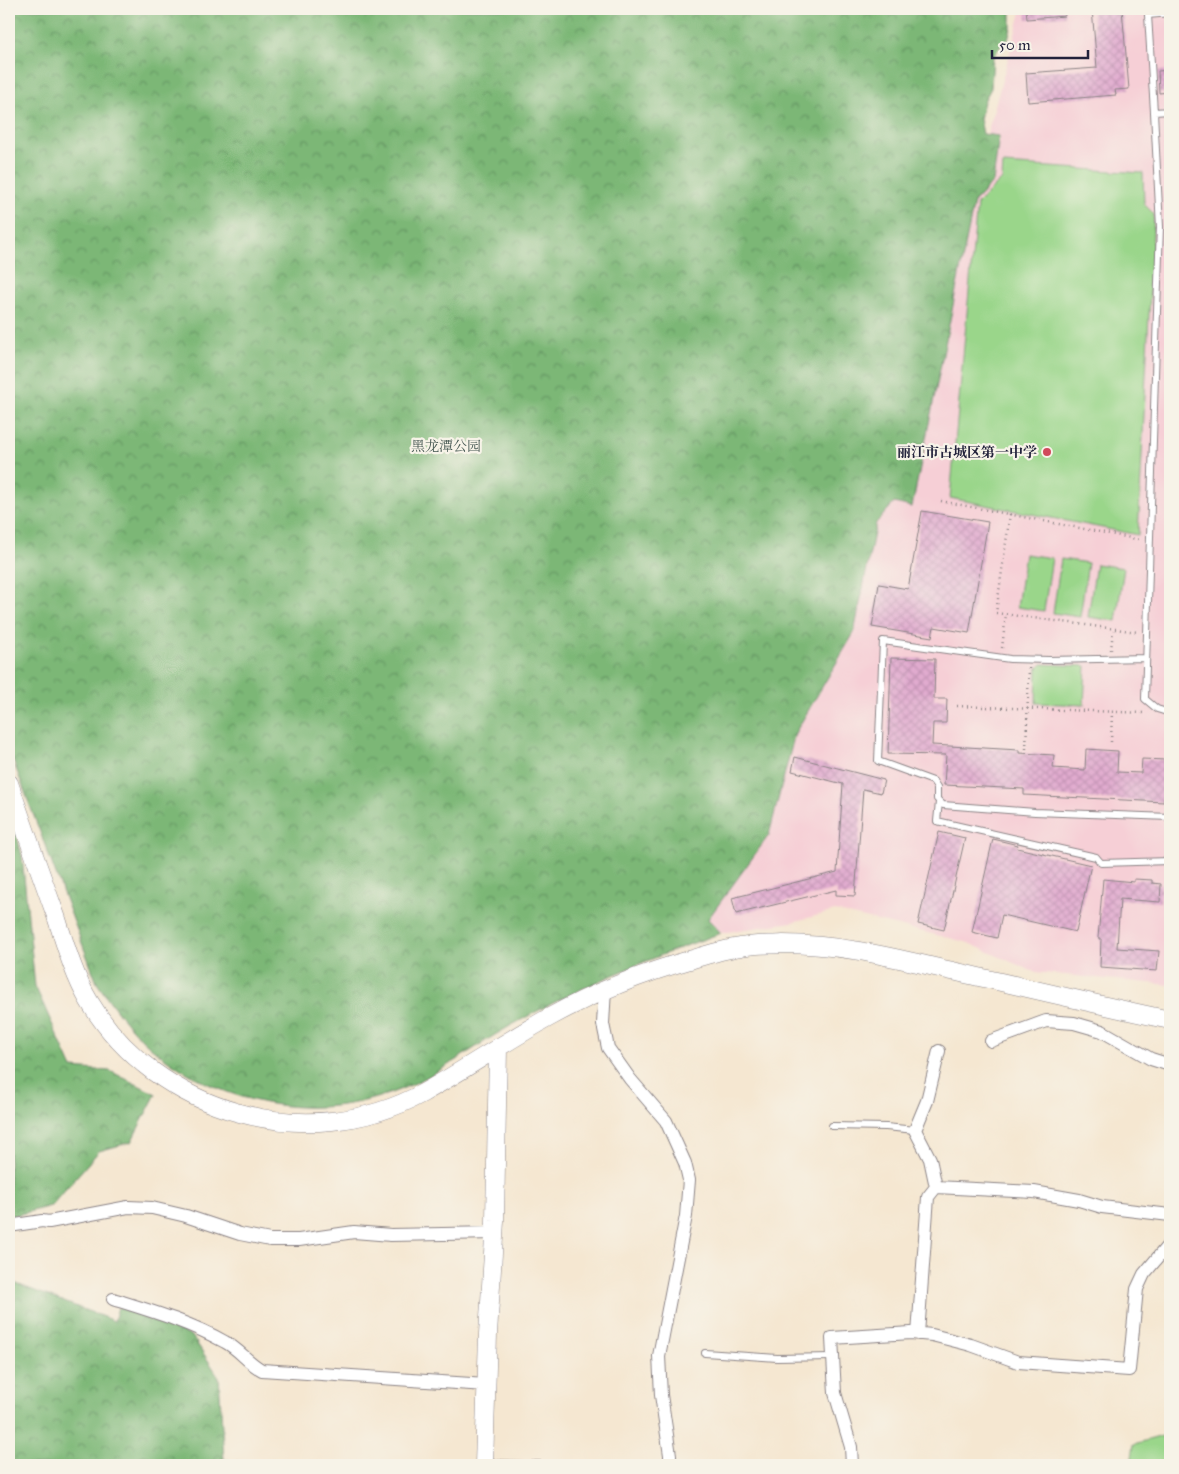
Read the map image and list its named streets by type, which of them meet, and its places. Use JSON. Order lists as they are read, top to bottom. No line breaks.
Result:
{"parks":["黑龙潭公园"],"places":["丽江市古城区第一中学"],"scale_bar":"50 m"}
